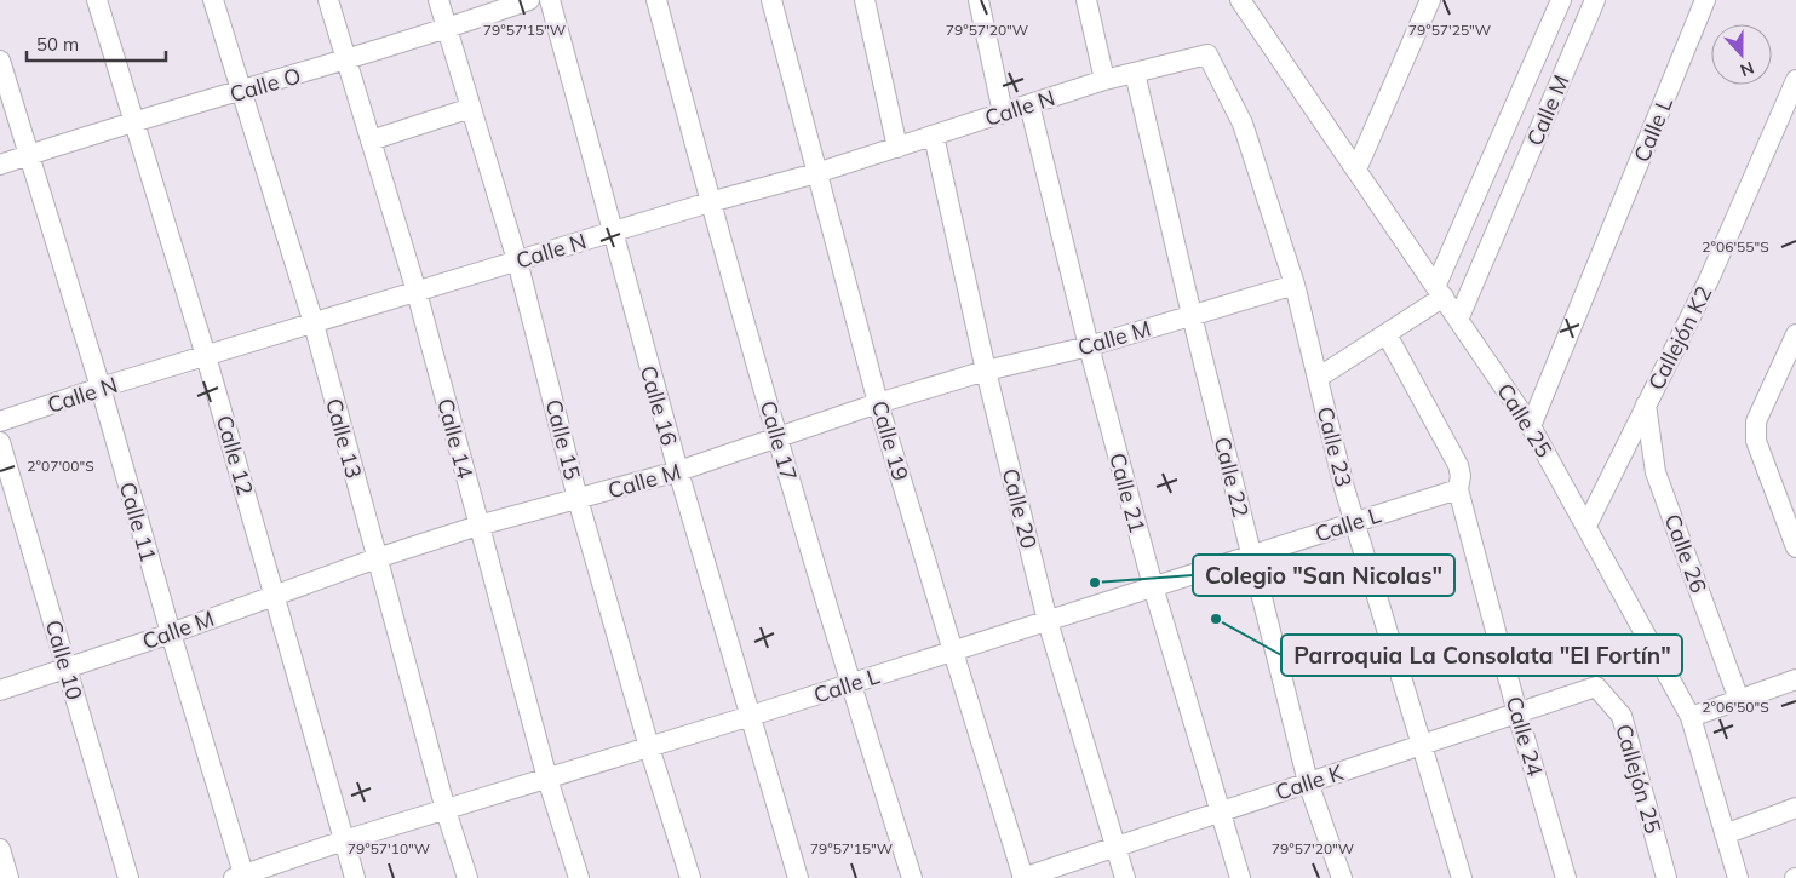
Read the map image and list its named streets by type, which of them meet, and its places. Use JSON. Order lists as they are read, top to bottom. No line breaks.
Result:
{"streets":{"street":["Calle O","Calle N","Calle M","Calle L","Callejón K2","Calle 16","Calle 25","Calle 13","Calle 14","Calle 15","Calle 17","Calle 19","Calle 23","Calle 12","Calle 22","Calle 21","Calle 20","Calle 11","Calle 26","Calle 10","Calle 24","Callejón 25","Calle K"]},"crossings":[["Calle O","Calle 13"],["Calle O","Calle 14"],["Calle O","Calle 15"],["Calle O","Calle 12"],["Calle O","Calle 11"],["Calle N","Calle 16"],["Calle N","Calle 13"],["Calle N","Calle 14"],["Calle N","Calle 15"],["Calle N","Calle 17"],["Calle N","Calle 19"],["Calle N","Calle 23"],["Calle N","Calle 12"],["Calle N","Calle 22"],["Calle N","Calle 21"],["Calle N","Calle 20"],["Calle N","Calle 11"],["Calle M","Calle 16"],["Calle M","Calle 25"],["Calle M","Calle 13"],["Calle M","Calle 14"],["Calle M","Calle 15"],["Calle M","Calle 17"],["Calle M","Calle 19"],["Calle M","Calle 23"],["Calle M","Calle 12"],["Calle M","Calle 22"],["Calle M","Calle 21"],["Calle M","Calle 20"],["Calle M","Calle 11"],["Calle M","Calle 10"],["Calle L","Calle 16"],["Calle L","Calle 25"],["Calle L","Calle 13"],["Calle L","Calle 14"],["Calle L","Calle 15"],["Calle L","Calle 17"],["Calle L","Calle 19"],["Calle L","Calle 23"],["Calle L","Calle 12"],["Calle L","Calle 22"],["Calle L","Calle 21"],["Calle L","Calle 20"],["Calle L","Calle 11"],["Calle L","Calle 24"],["Callejón K2","Calle 25"],["Callejón K2","Calle 26"],["Calle 19","Calle K"],["Calle 23","Calle K"],["Calle 22","Calle K"],["Calle 21","Calle K"],["Calle 20","Calle K"],["Calle 24","Calle K"],["Callejón 25","Calle K"]],"places":["Colegio \"San Nicolas\"","Parroquia La Consolata \"El Fortín\""],"scale_bar":"50 m","north":"bottom","coordinates":["79°57'15\"W","79°57'20\"W","79°57'25\"W","2°06'55\"S","2°07'00\"S","2°06'50\"S","79°57'10\"W"]}
